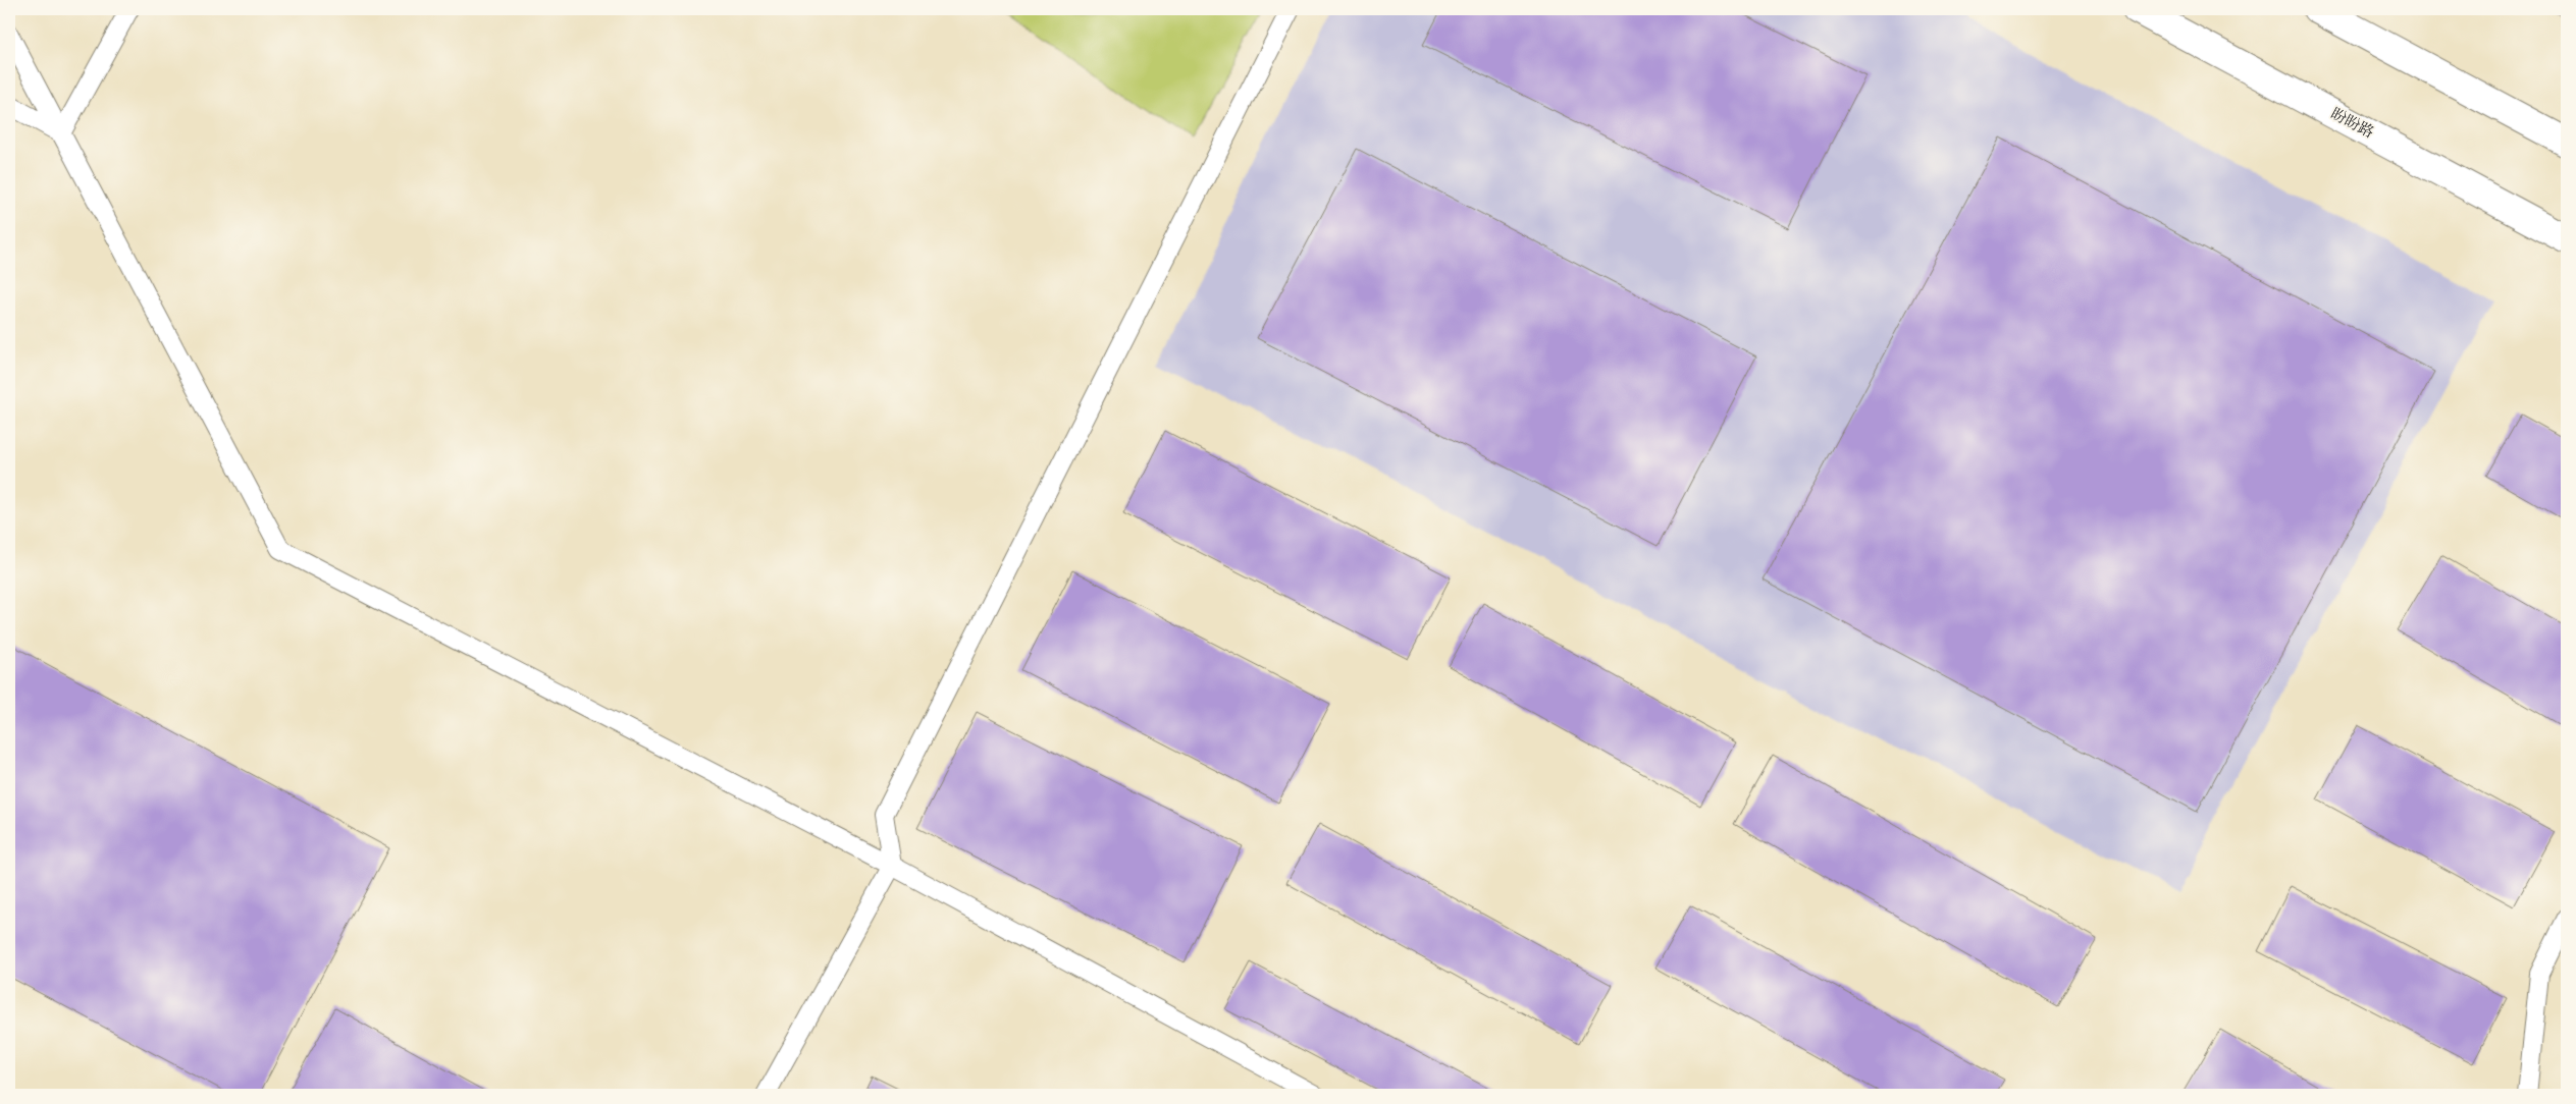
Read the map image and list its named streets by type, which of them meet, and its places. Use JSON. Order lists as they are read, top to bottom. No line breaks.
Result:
{"streets":{"main road":["盼盼路"]}}
